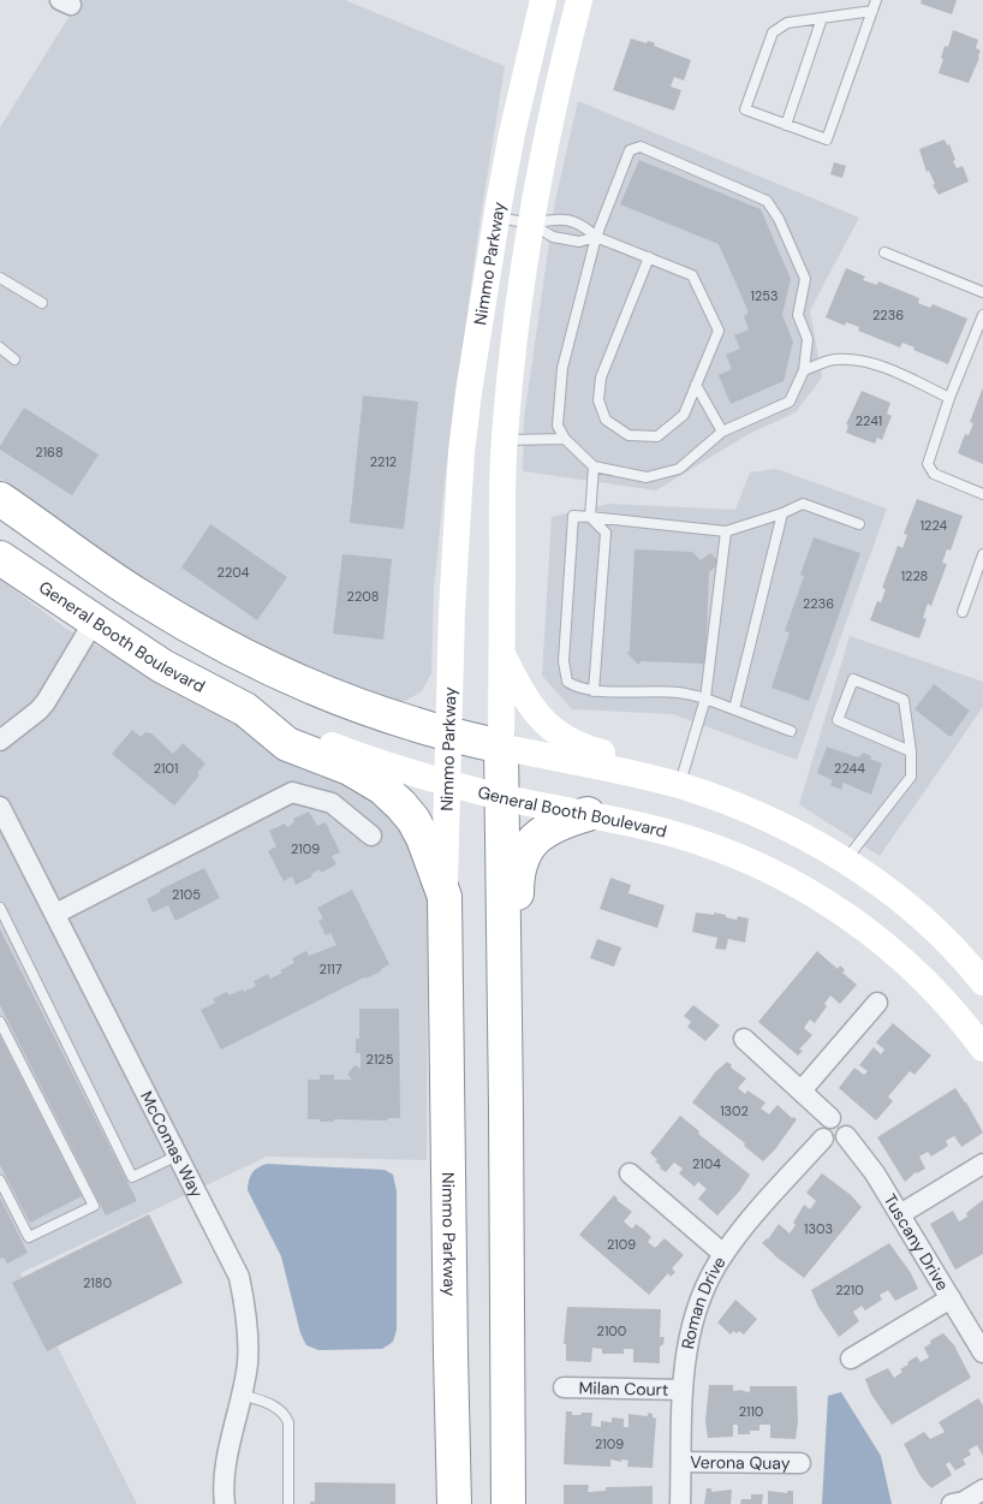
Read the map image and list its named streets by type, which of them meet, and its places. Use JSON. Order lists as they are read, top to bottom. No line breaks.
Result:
{"streets":{"highway":["Nimmo Parkway","General Booth Boulevard"],"street":["McComas Way","Tuscany Drive","Roman Drive","Milan Court","Verona Quay"]},"crossings":[["Nimmo Parkway","General Booth Boulevard"],["Tuscany Drive","Roman Drive"],["Roman Drive","Milan Court"],["Roman Drive","Verona Quay"]],"house_numbers":["1253","2236","2241","2168","2212","1224","2204","1228","2208","2236","2101","2244","2109","2105","2117","2125","1302","2104","1303","2109","2180","2210","2100","2110","2109"]}
